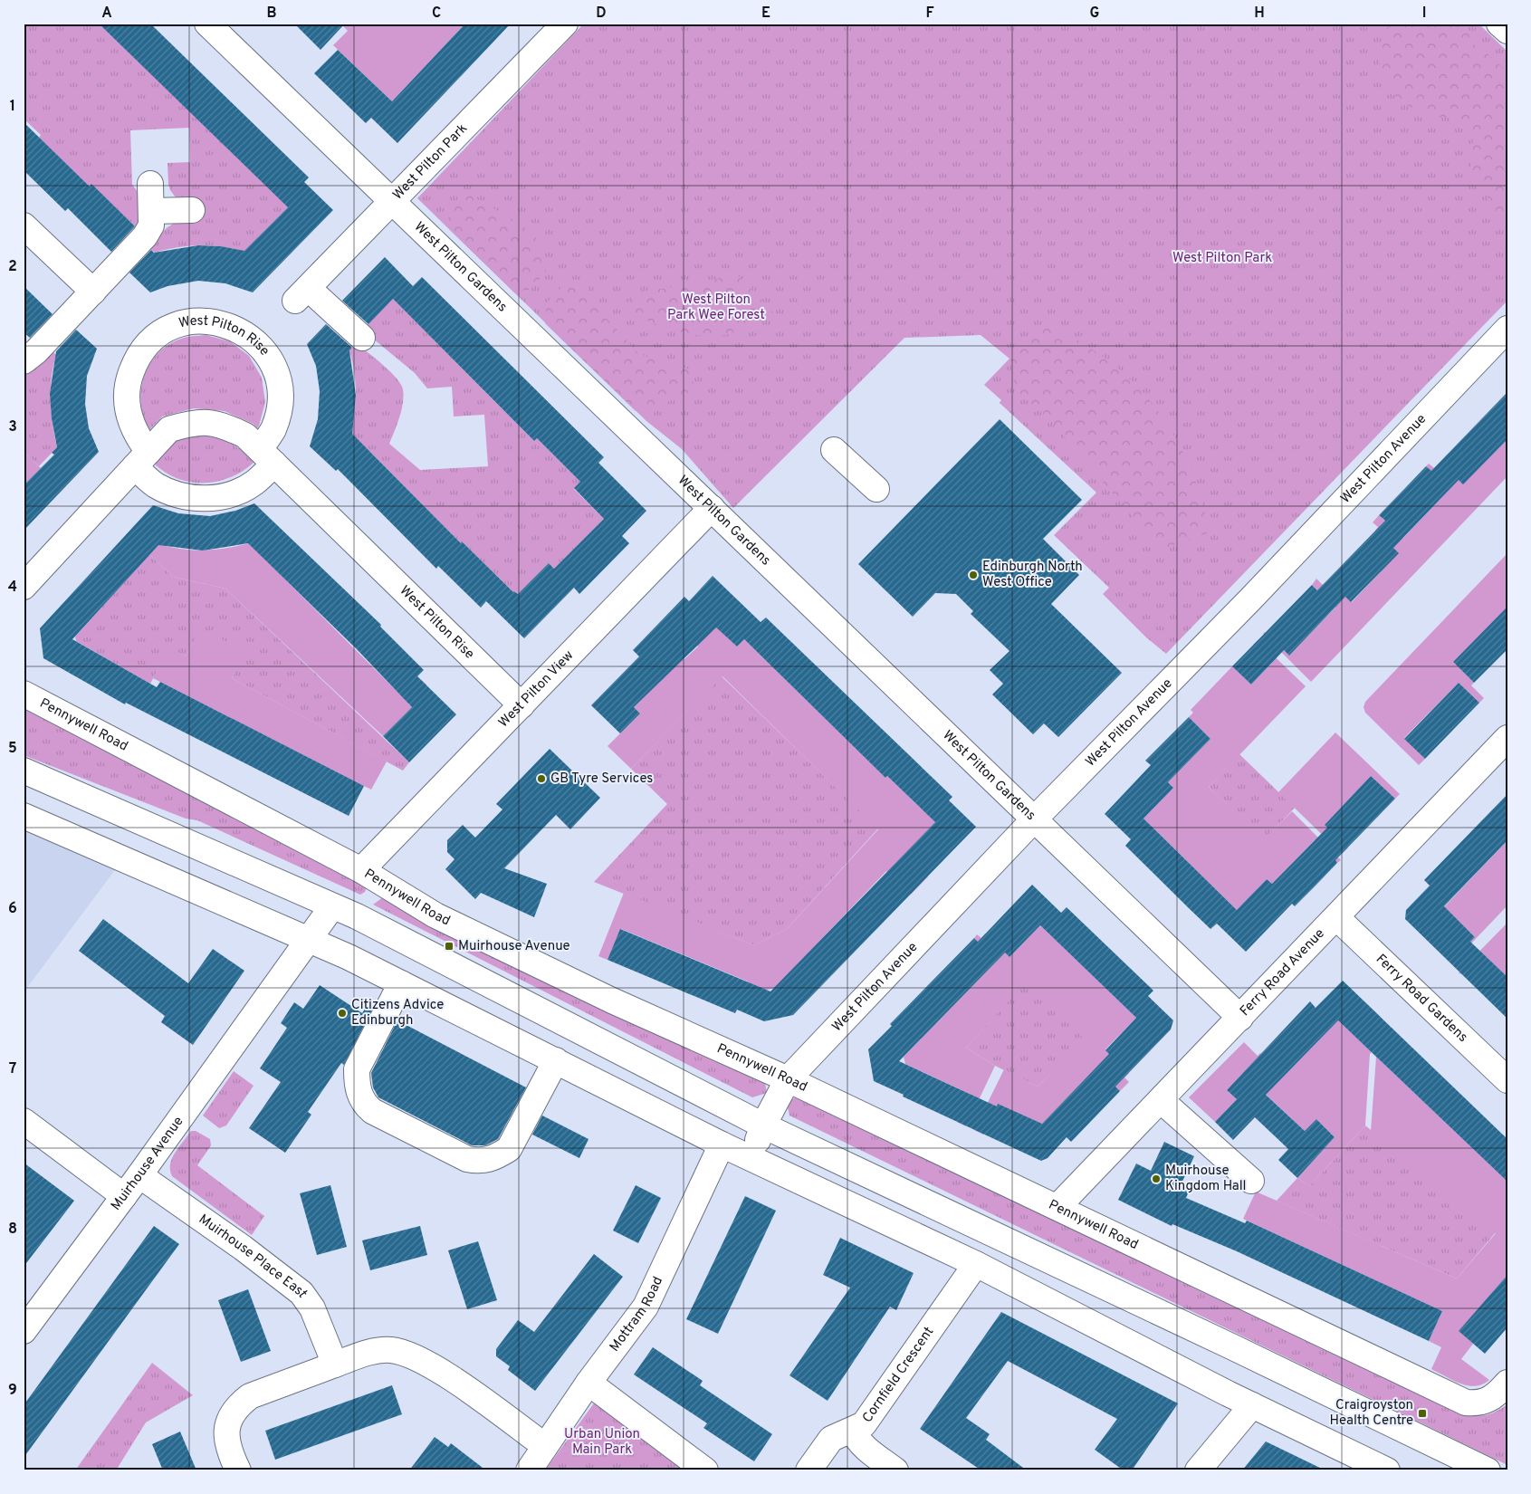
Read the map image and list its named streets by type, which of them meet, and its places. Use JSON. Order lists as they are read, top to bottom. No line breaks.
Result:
{"streets":{"street":["West Pilton Park","West Pilton Gardens","West Pilton Rise","West Pilton Avenue","West Pilton View","Pennywell Road","Ferry Road Avenue","Ferry Road Gardens","Muirhouse Avenue","Muirhouse Place East","Mottram Road","Cornfield Crescent"]},"crossings":[["West Pilton Park","West Pilton Gardens"],["West Pilton Gardens","West Pilton Avenue"],["West Pilton Gardens","West Pilton View"],["West Pilton Gardens","Ferry Road Avenue"],["West Pilton Rise","West Pilton View"],["West Pilton Avenue","Pennywell Road"],["West Pilton View","Pennywell Road"],["Pennywell Road","Ferry Road Avenue"],["Ferry Road Avenue","Ferry Road Gardens"],["Muirhouse Avenue","Muirhouse Place East"]],"parks":["West Pilton Park","West Pilton Park Wee Forest","Urban Union Main Park"],"places":{"other":["Edinburgh North West Office","GB Tyre Services","Citizens Advice Edinburgh","Muirhouse Kingdom Hall"],"transit":["Muirhouse Avenue","Craigroyston Health Centre"]},"grid":{"columns":["A","B","C","D","E","F","G","H","I"],"rows":["1","2","3","4","5","6","7","8","9"]}}
